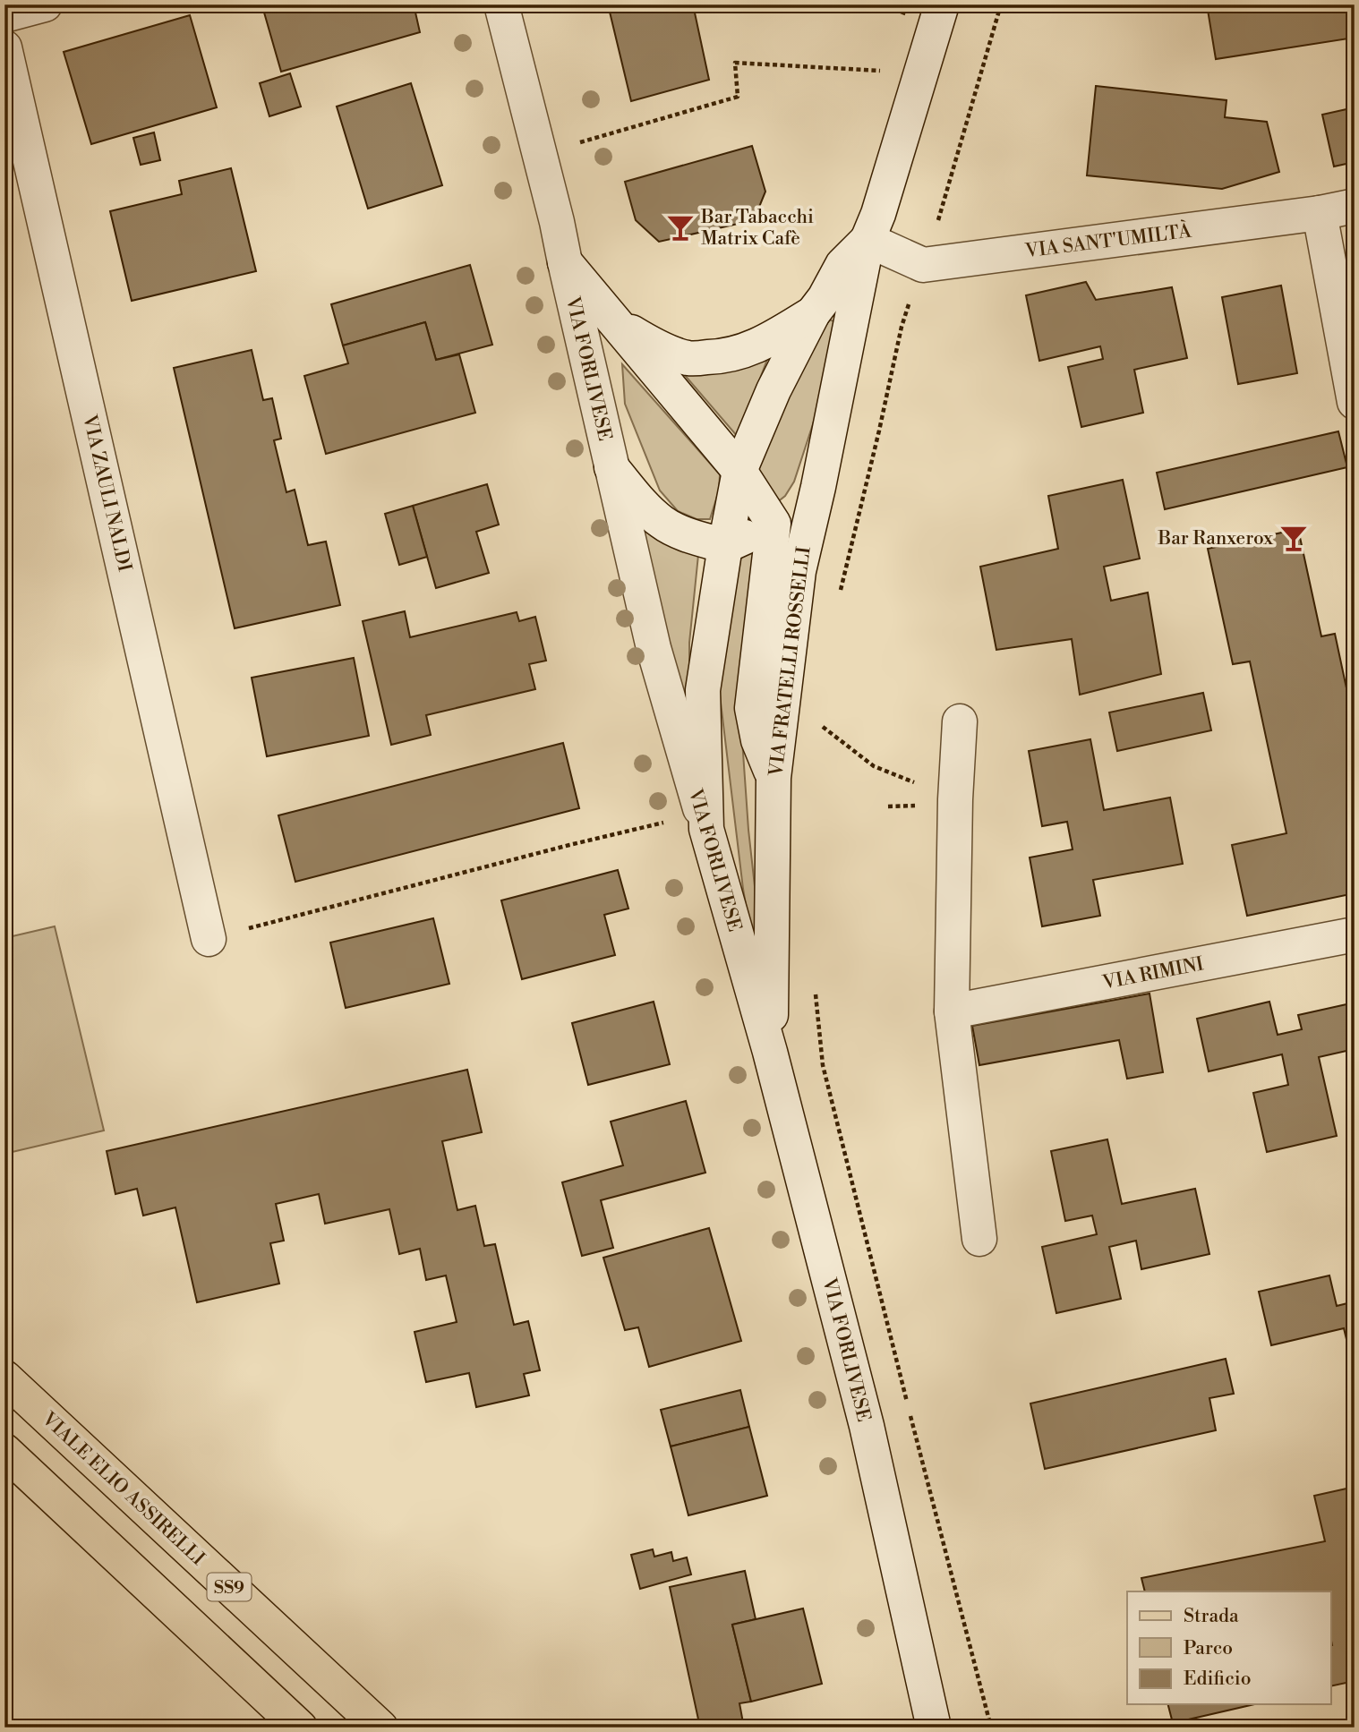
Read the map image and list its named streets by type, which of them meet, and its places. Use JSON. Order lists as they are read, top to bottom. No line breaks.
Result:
{"streets":{"main road":["VIA SANT'UMILTÀ","VIA FORLIVESE","VIA ZAULI NALDI","VIA FRATELLI ROSSELLI","VIA RIMINI","VIALE ELIO ASSIRELLI","SS9"]},"crossings":[["VIA SANT'UMILTÀ","VIA FRATELLI ROSSELLI"],["VIA FORLIVESE","VIA FRATELLI ROSSELLI"]],"places":{"bar":["Bar Tabacchi Matrix Cafè","Bar Ranxerox"]},"legend":["Strada","Parco","Edificio"]}
